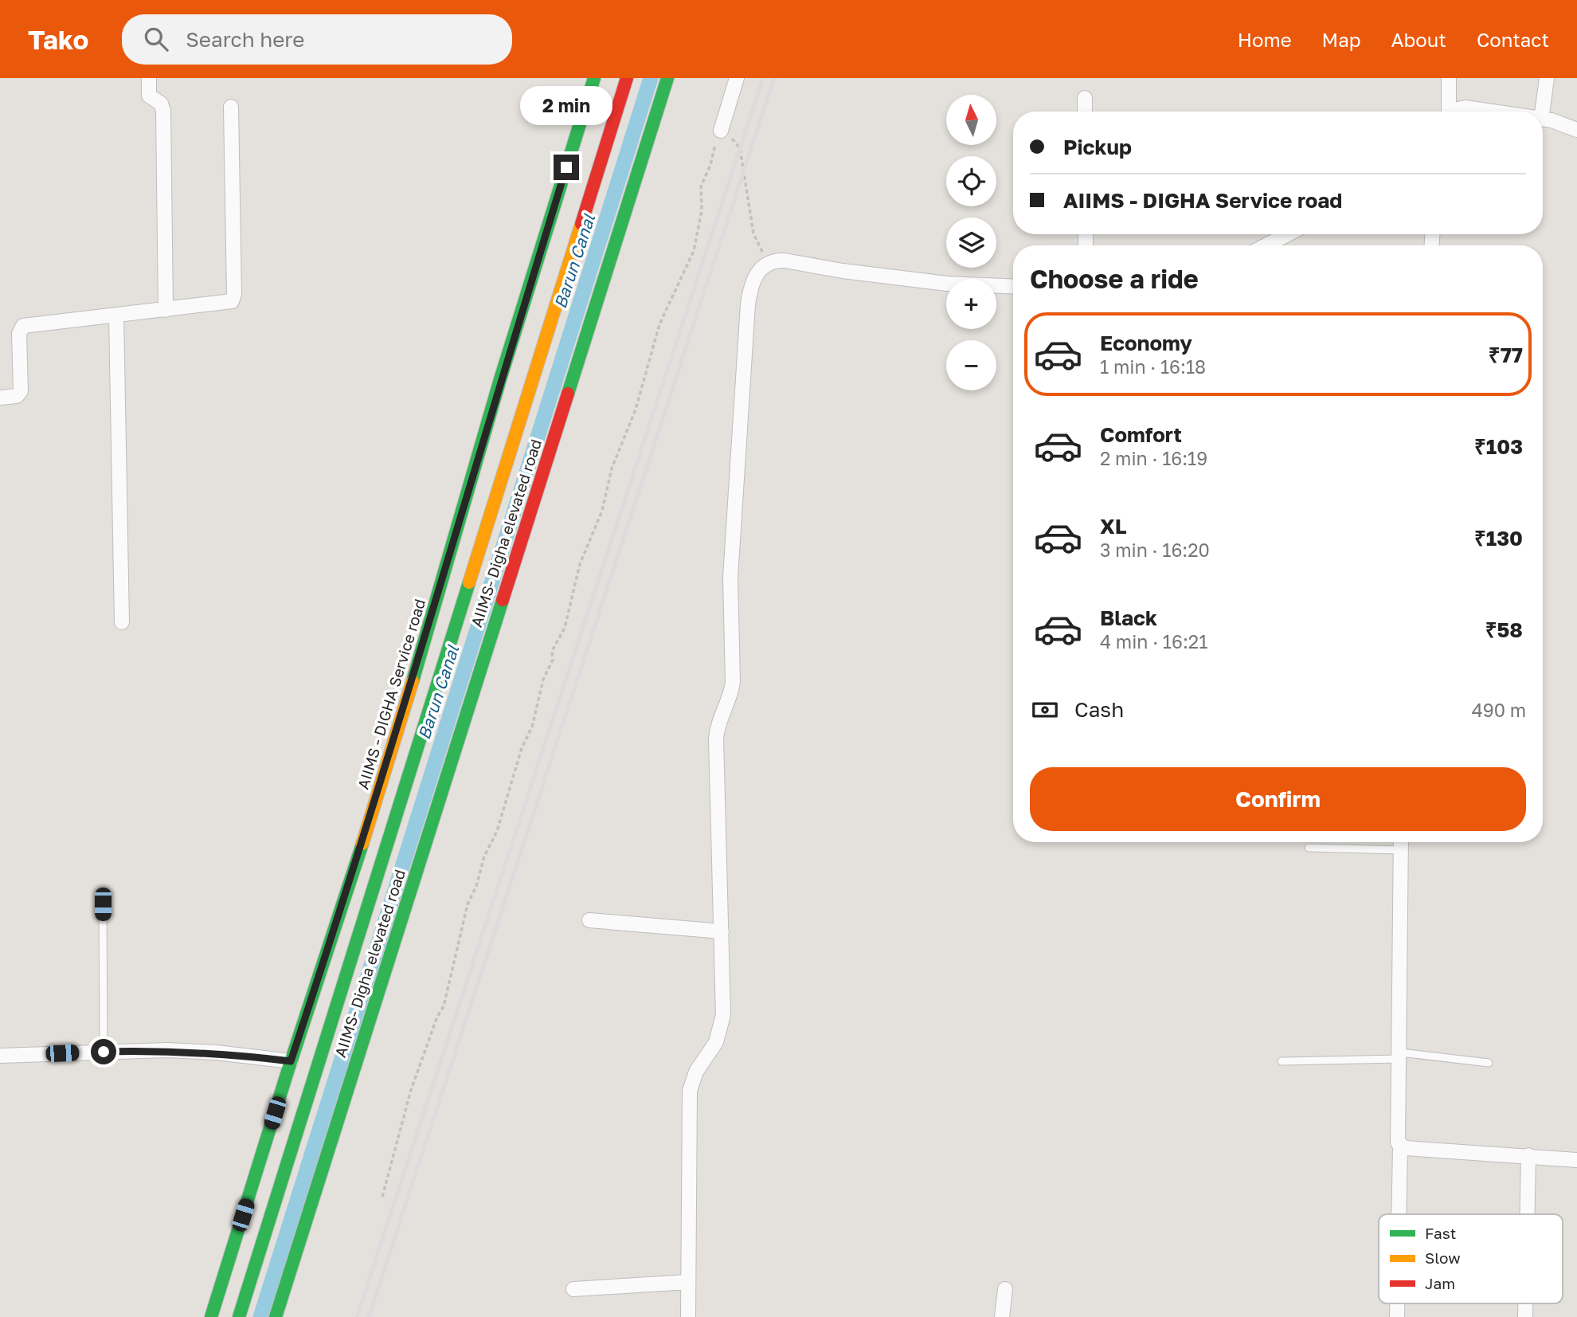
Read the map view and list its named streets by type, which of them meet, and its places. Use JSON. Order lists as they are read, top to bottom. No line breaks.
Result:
{"streets":{"main road":["AIIMS- Digha elevated road","AIIMS - DIGHA Service road"]},"water":["Barun Canal"],"legend":["Fast","Slow","Jam"],"north":"top","page":{"header":"Tako","search":"Search here","nav":["Home","Map","About","Contact"],"bubble":"2 min","map_buttons":["+","−"],"banner":["Pickup","AIIMS - DIGHA Service road"],"heading":"Choose a ride","list":[{"name":"Economy","note":"1 min · 16:18","value":"₹77"},{"name":"Comfort","note":"2 min · 16:19","value":"₹103"},{"name":"XL","note":"3 min · 16:20","value":"₹130"},{"name":"Black","note":"4 min · 16:21","value":"₹58"}],"pay":["Cash","490 m"],"buttons":"Confirm"}}
